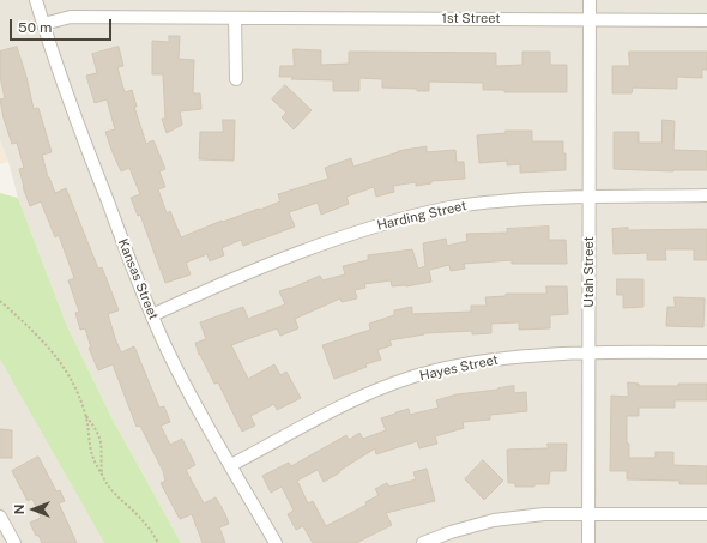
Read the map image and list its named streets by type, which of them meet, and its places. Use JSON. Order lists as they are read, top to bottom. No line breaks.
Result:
{"streets":{"street":["1st Street","Harding Street","Utah Street","Kansas Street","Hayes Street"]},"crossings":[["1st Street","Utah Street"],["1st Street","Kansas Street"],["Harding Street","Utah Street"],["Harding Street","Kansas Street"],["Utah Street","Hayes Street"],["Kansas Street","Hayes Street"]],"scale_bar":"50 m","north":"left"}
